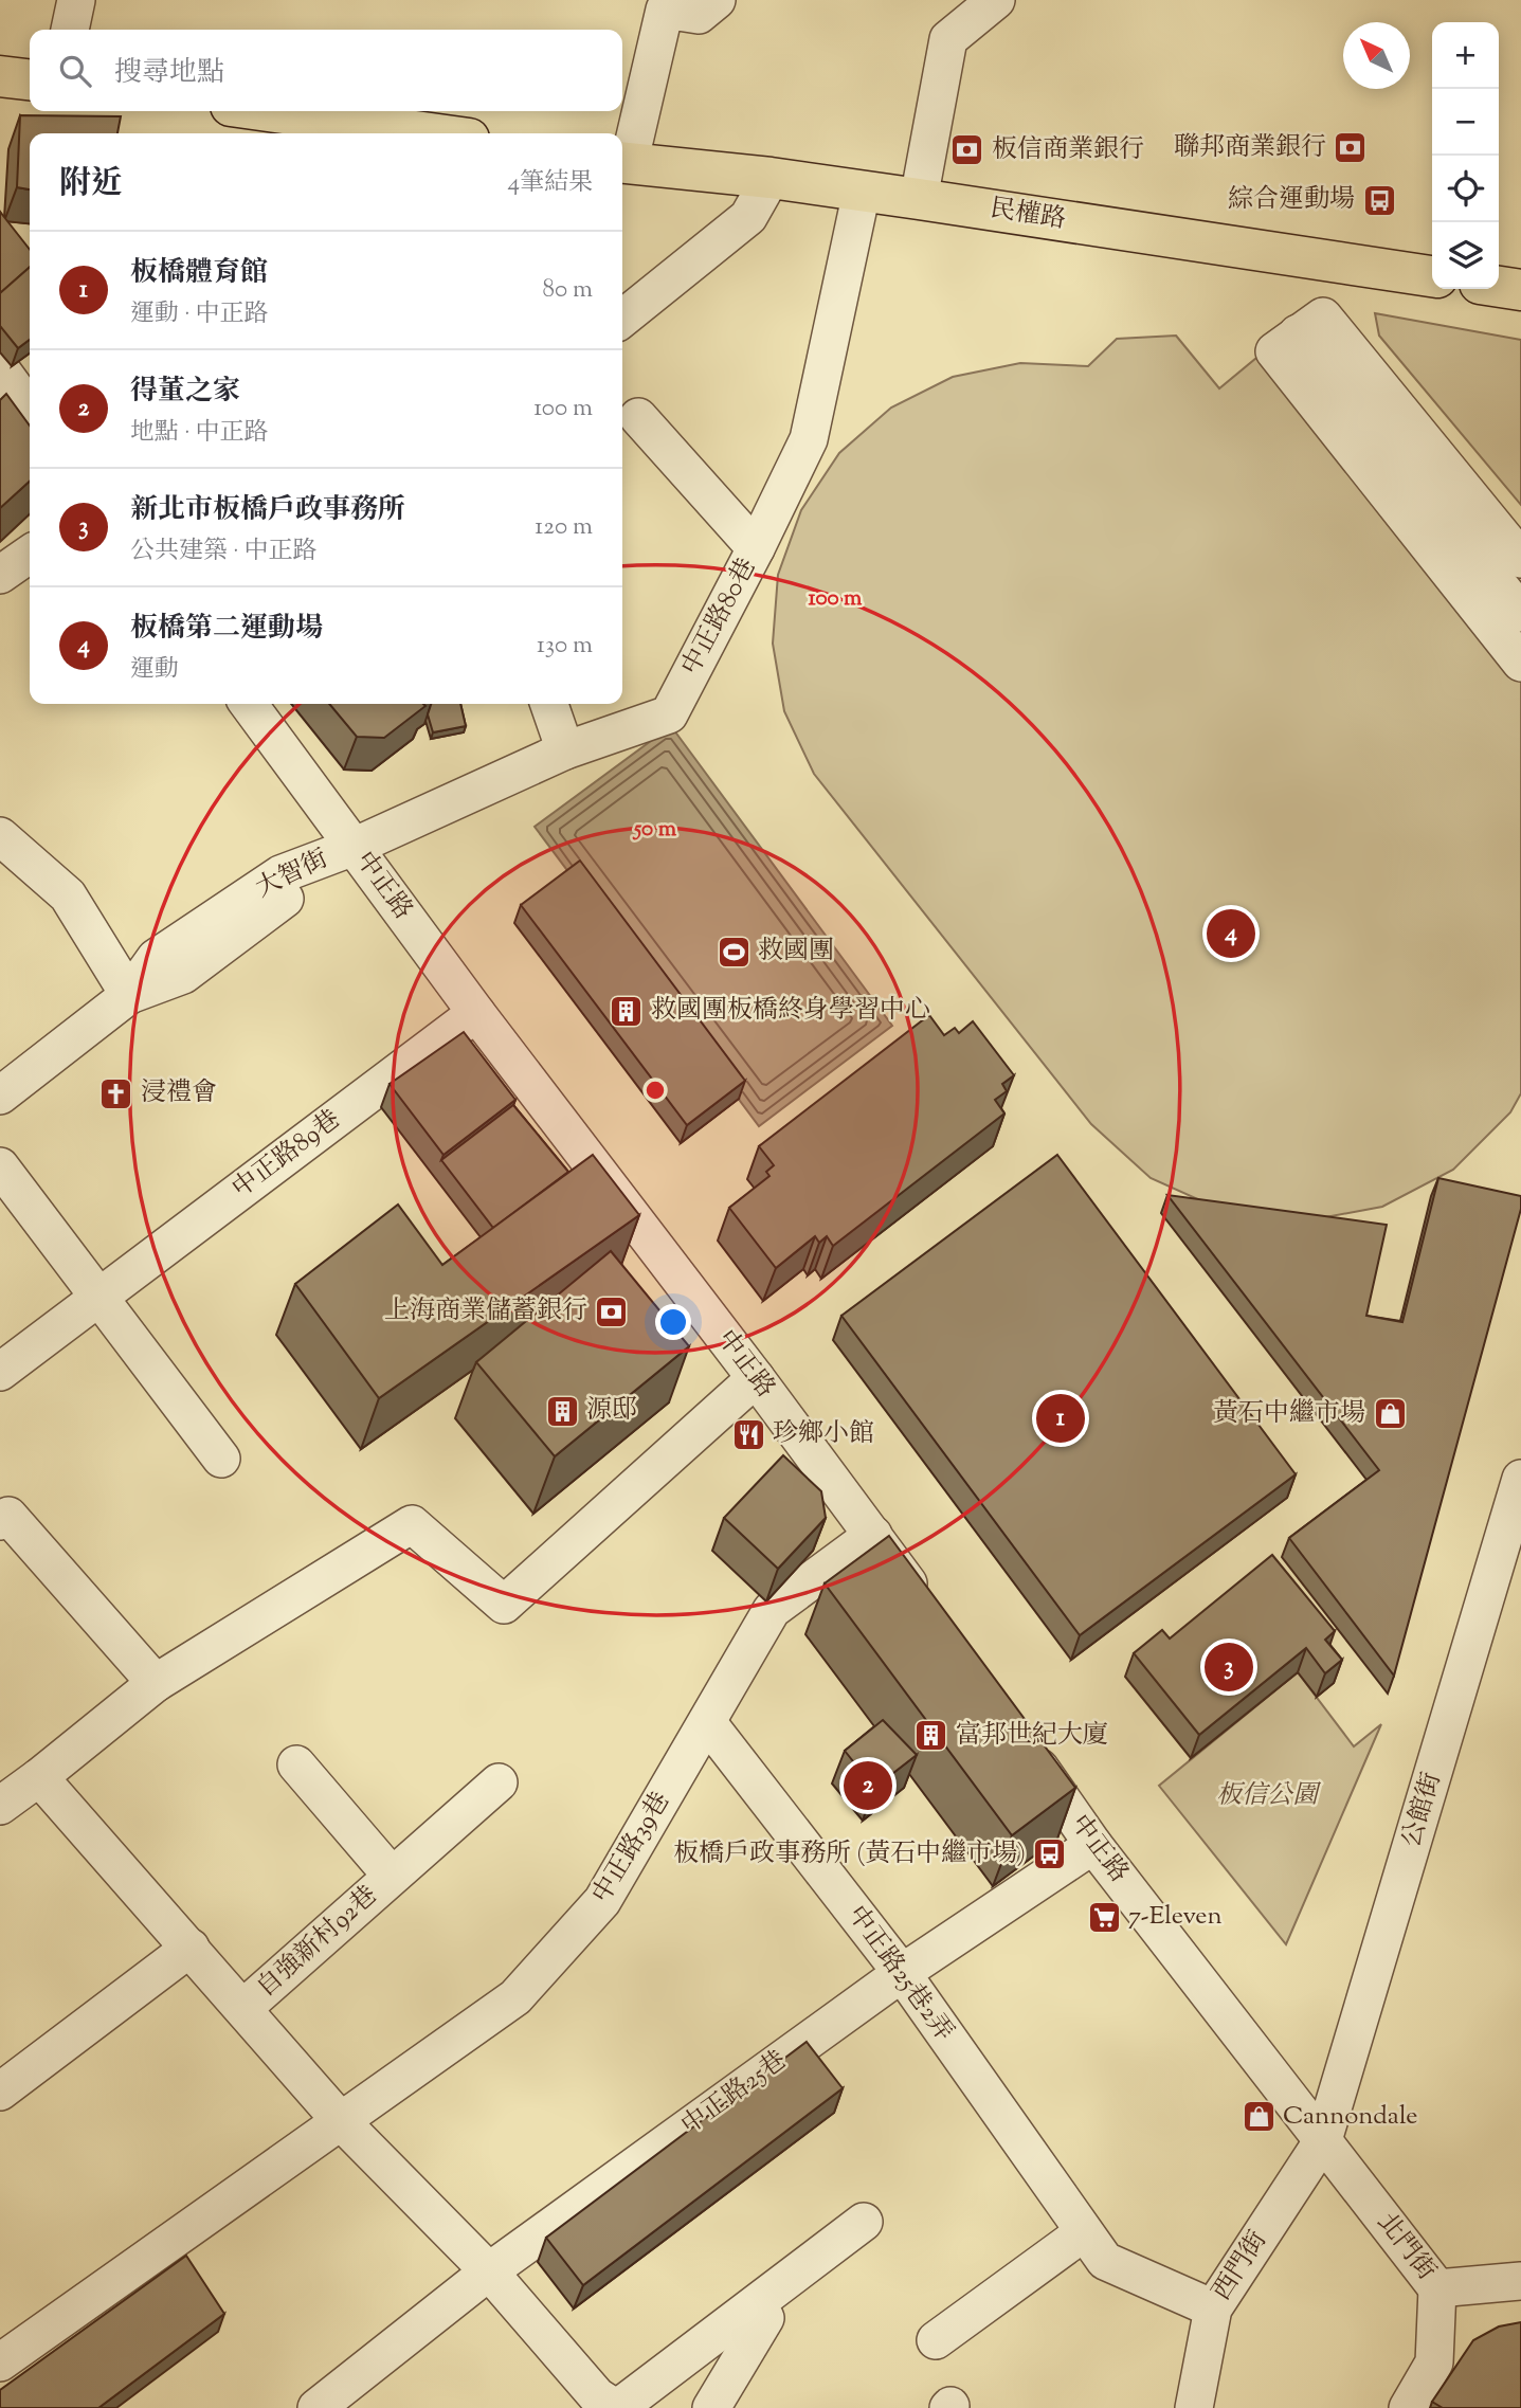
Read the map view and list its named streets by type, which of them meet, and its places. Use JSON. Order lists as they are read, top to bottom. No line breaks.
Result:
{"streets":{"main road":["民權路"],"street":["中正路80巷","大智街","中正路","中正路89巷","公館街","中正路39巷","自強新村92巷","中正路25巷2弄","中正路25巷","北門街","西門街"]},"crossings":[["民權路","中正路80巷"],["中正路80巷","大智街"],["中正路80巷","中正路"],["大智街","中正路"],["中正路","中正路89巷"],["中正路","公館街"],["中正路","中正路39巷"],["中正路","中正路25巷"],["中正路","北門街"],["中正路","西門街"],["公館街","北門街"],["公館街","西門街"],["中正路39巷","中正路25巷2弄"],["中正路25巷2弄","中正路25巷"],["中正路25巷2弄","西門街"],["北門街","西門街"]],"parks":["板信公園"],"places":{"bank":["聯邦商業銀行","板信商業銀行","上海商業儲蓄銀行"],"bus stop":["綜合運動場","板橋戶政事務所 (黃石中繼市場)"],"sports":["救國團"],"building":["救國團板橋終身學習中心","源邸","富邦世紀大廈"],"church":["浸禮會"],"shop":["黃石中繼市場","Cannondale"],"restaurant":["珍鄉小館"],"supermarket":["7-Eleven"]},"north":"top left","page":{"map_buttons":["+","−"],"search":"搜尋地點","heading":["附近","4筆結果"],"list":[{"mark":"1","name":"板橋體育館","note":"運動 · 中正路","value":"80 m"},{"mark":"2","name":"得董之家","note":"地點 · 中正路","value":"100 m"},{"mark":"3","name":"新北市板橋戶政事務所","note":"公共建築 · 中正路","value":"120 m"},{"mark":"4","name":"板橋第二運動場","note":"運動","value":"130 m"}],"pins":["4","1","3","2"]},"rings":["100 m","50 m"]}
